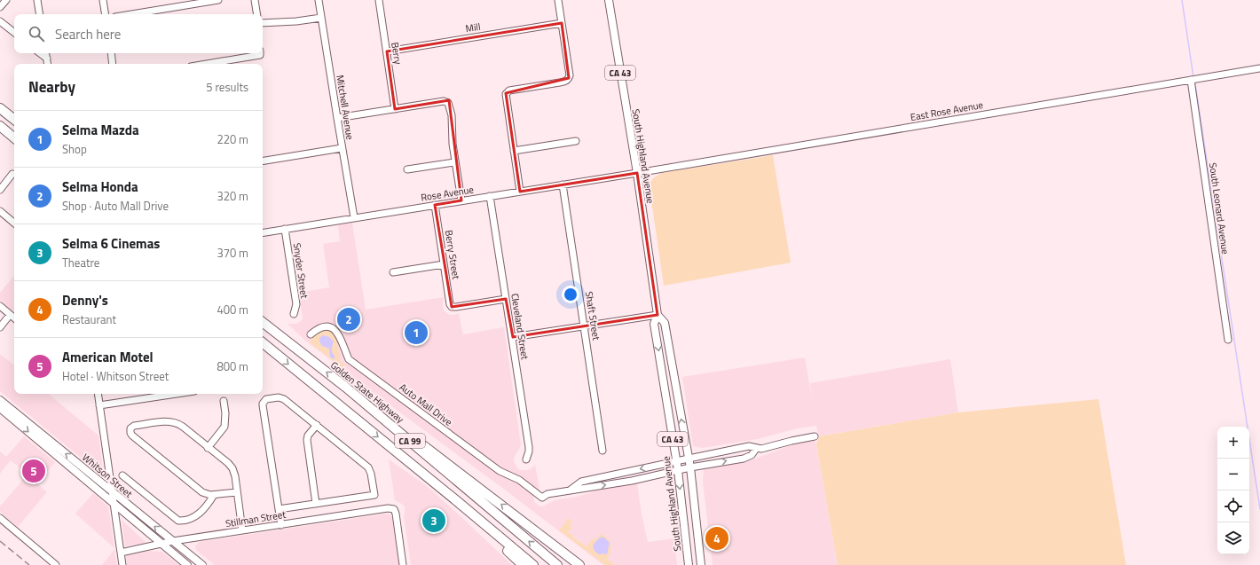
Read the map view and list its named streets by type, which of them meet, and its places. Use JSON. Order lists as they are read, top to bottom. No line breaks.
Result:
{"streets":{"highway":["Golden State Highway","CA 99"],"main road":["CA 43","South Highland Avenue","Whitson Street"],"street":["Mill","Berry","Mitchell Avenue","East Rose Avenue","Rose Avenue","South Leonard Avenue","Berry Street","Snyder Street","Shaft Street","Cleveland Street","Auto Mall Drive","Stillman Street"]},"crossings":[["Mill","Berry"],["Mitchell Avenue","Rose Avenue"],["East Rose Avenue","South Highland Avenue"],["East Rose Avenue","Rose Avenue"],["East Rose Avenue","South Leonard Avenue"],["South Highland Avenue","Rose Avenue"],["Rose Avenue","Berry Street"],["Rose Avenue","Snyder Street"],["Rose Avenue","Shaft Street"],["Rose Avenue","Cleveland Street"],["Berry Street","Cleveland Street"],["Whitson Street","Stillman Street"]],"page":{"search":"Search here","heading":["Nearby","5 results"],"list":[{"mark":"1","name":"Selma Mazda","note":"Shop","value":"220 m"},{"mark":"2","name":"Selma Honda","note":"Shop · Auto Mall Drive","value":"320 m"},{"mark":"3","name":"Selma 6 Cinemas","note":"Theatre","value":"370 m"},{"mark":"4","name":"Denny's","note":"Restaurant","value":"400 m"},{"mark":"5","name":"American Motel","note":"Hotel · Whitson Street","value":"800 m"}],"pins":["2","1","5","3","4"],"map_buttons":["+","−"]}}
